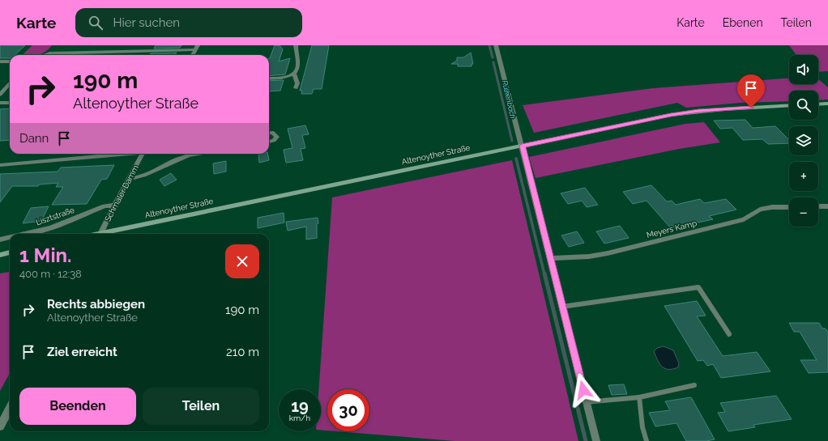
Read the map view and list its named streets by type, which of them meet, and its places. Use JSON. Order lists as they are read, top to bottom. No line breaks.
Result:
{"streets":{"main road":["Altenoyther Straße"],"street":["Schmaler Damm","Lisztstraße","Meyers Kamp"]},"crossings":[["Schmaler Damm","Lisztstraße"]],"water":["Rülkenbach"],"page":{"header":"Karte","search":"Hier suchen","nav":["Karte","Ebenen","Teilen"],"map_buttons":["+","−"],"turn":["190 m","Altenoyther Straße"],"then":"Dann","heading":["1 Min.","400 m · 12:38"],"list":[{"name":"Rechts abbiegen","note":"Altenoyther Straße","value":"190 m"},{"name":"Ziel erreicht","value":"210 m"}],"buttons":["Beenden","Teilen"],"speed":"19 km/h","limit":"30"}}
